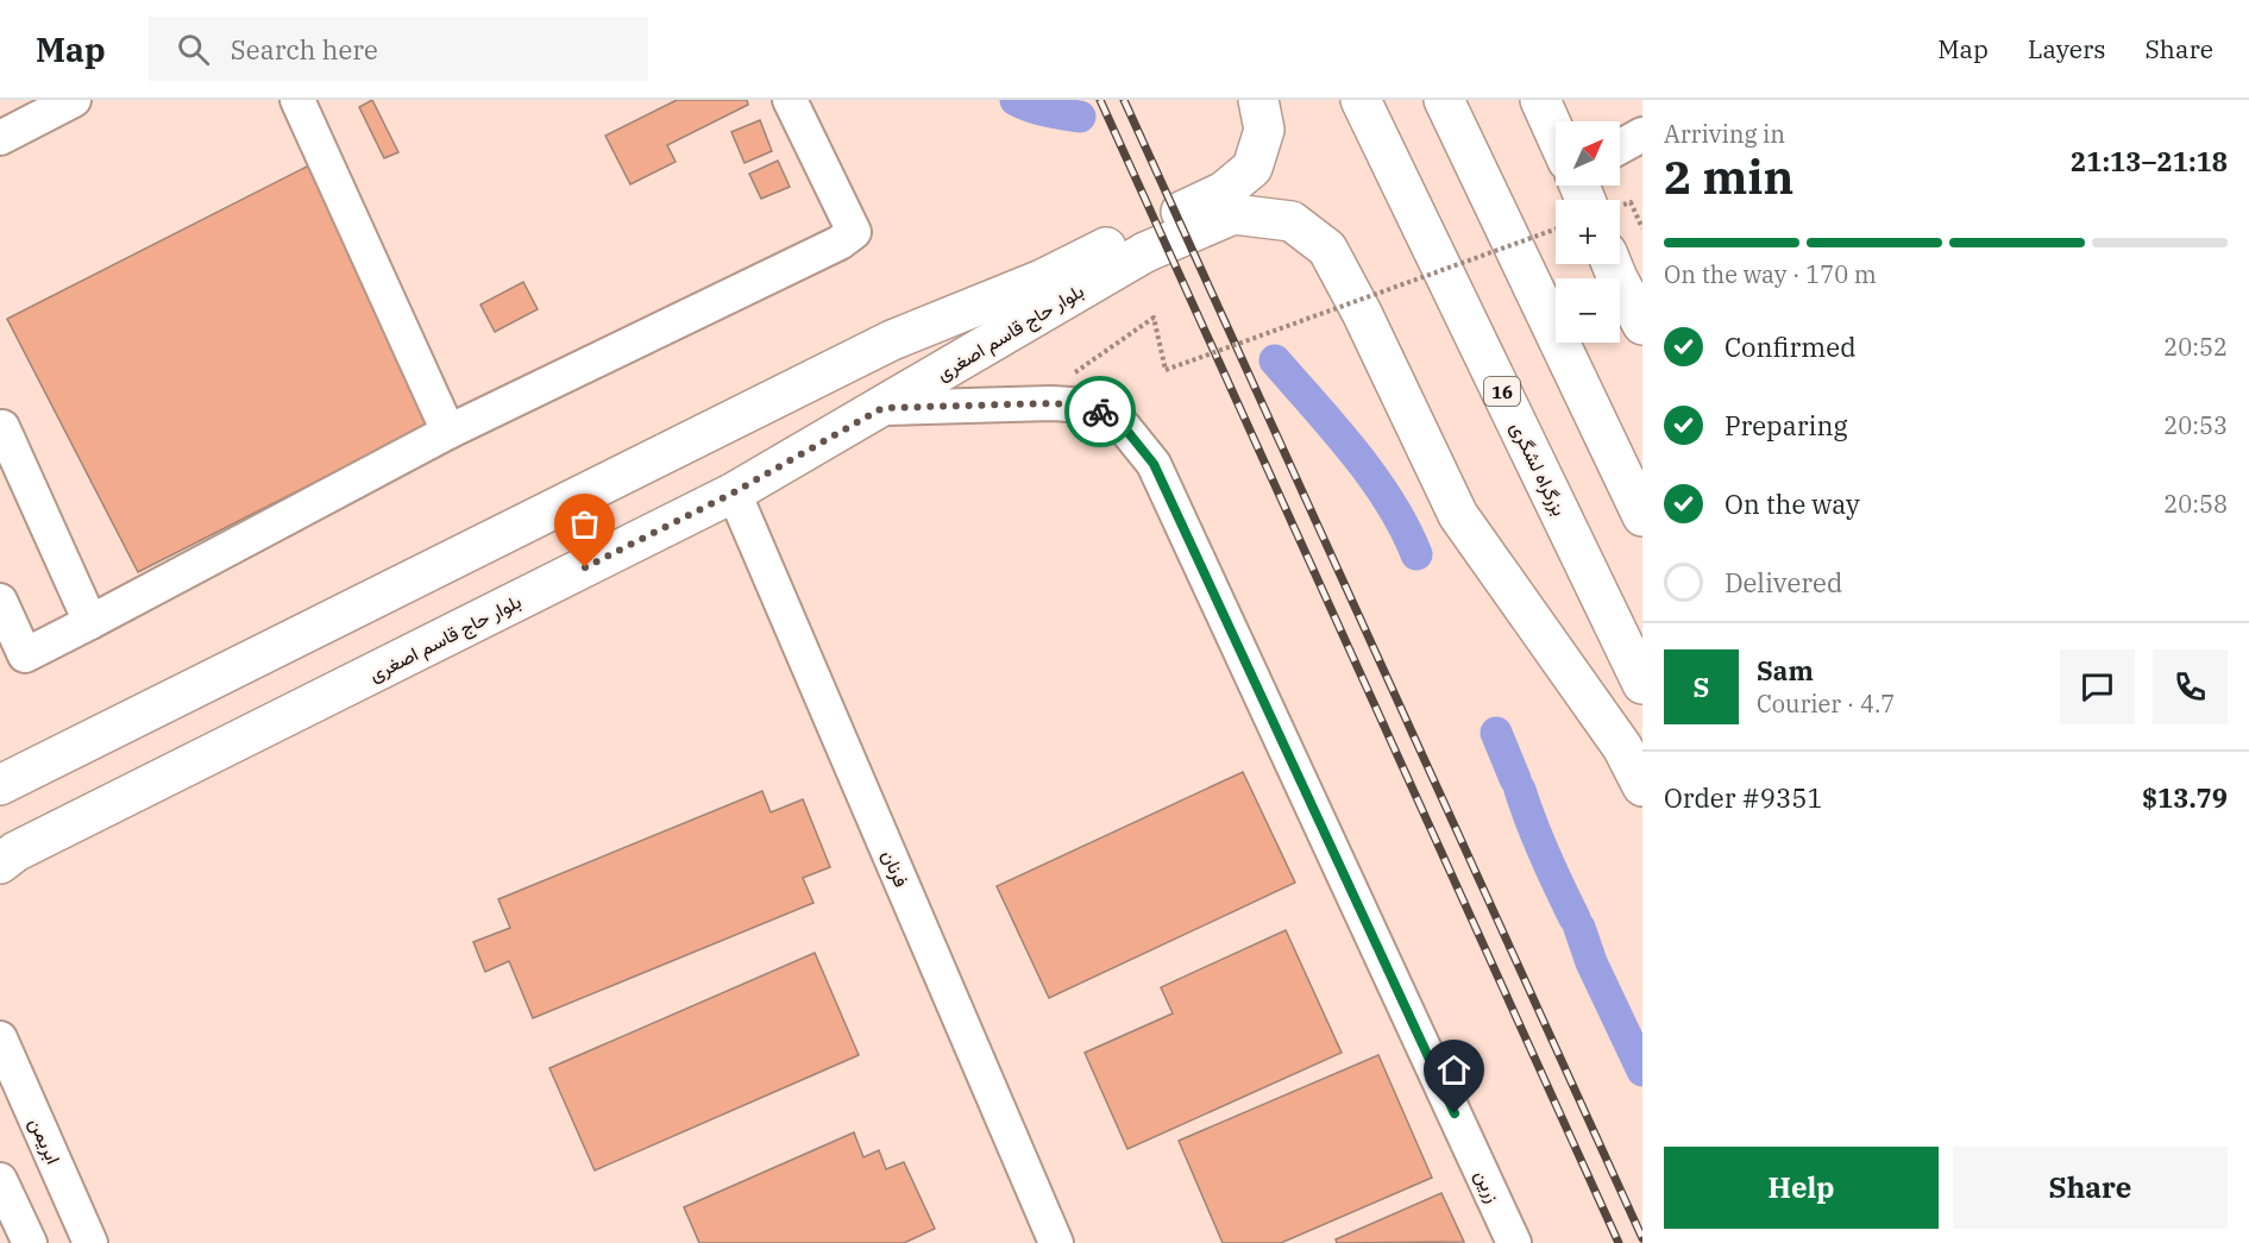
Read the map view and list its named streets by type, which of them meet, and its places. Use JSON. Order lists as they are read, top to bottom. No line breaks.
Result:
{"streets":{"main road":["بلوار حاج قاسم اصغری","16","بزرگراه لشگری"],"street":["فرنان","ابریمن","زرین"]},"crossings":[["بلوار حاج قاسم اصغری","فرنان"],["بلوار حاج قاسم اصغری","زرین"]],"north":"top right","page":{"header":"Map","search":"Search here","nav":["Map","Layers","Share"],"heading":["2 min","Arriving in","21:13–21:18"],"panel":["Sam","Courier · 4.7","Order #9351","$13.79"],"map_buttons":["+","−"],"bar":"On the way · 170 m","list":[["Confirmed","20:52"],["Preparing","20:53"],["On the way","20:58"],"Delivered"],"round":"S","buttons":["Help","Share"]}}
